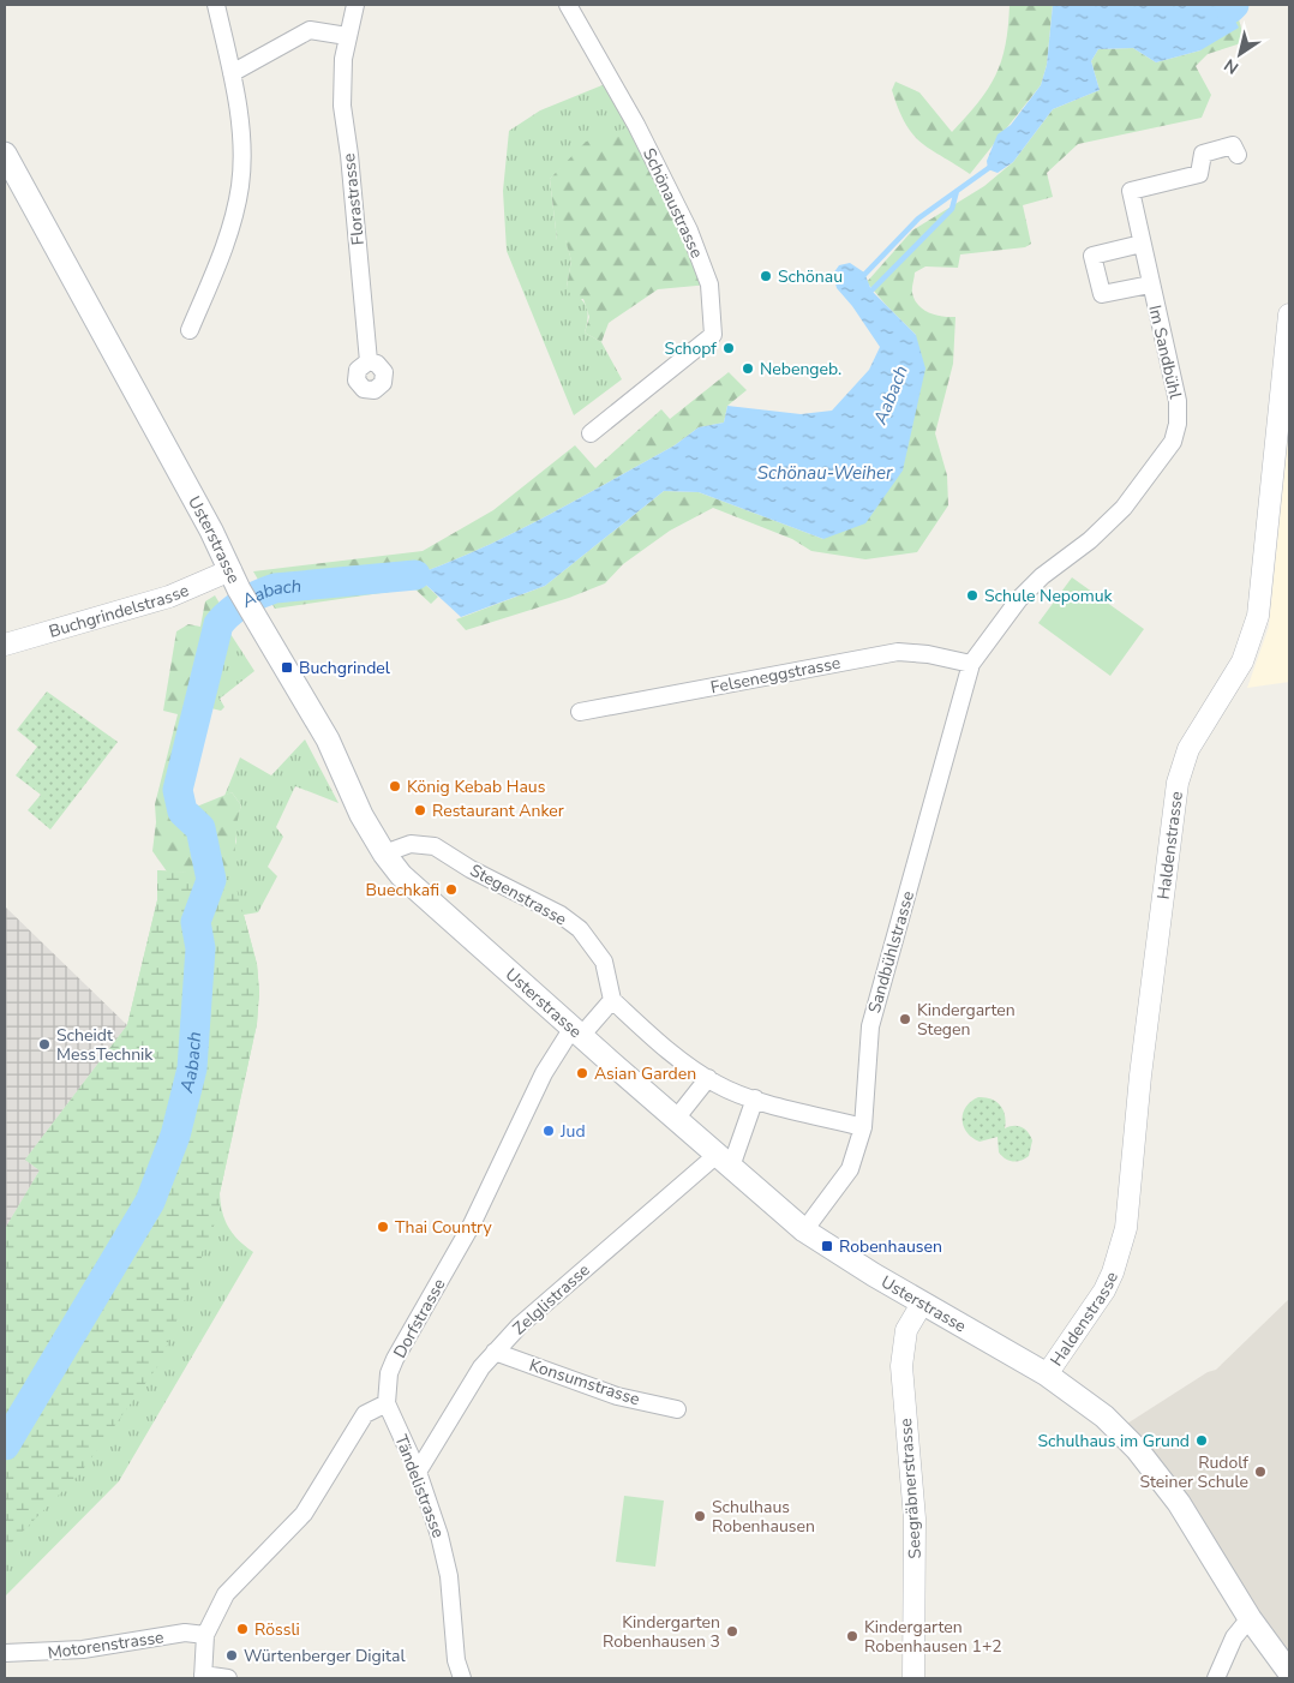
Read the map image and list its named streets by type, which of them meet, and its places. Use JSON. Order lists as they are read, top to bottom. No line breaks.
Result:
{"streets":{"main road":["Usterstrasse"],"street":["Florastrasse","Schönaustrasse","Im Sandbühl","Buchgrindelstrasse","Felseneggstrasse","Haldenstrasse","Stegenstrasse","Sandbühlstrasse","Zelglistrasse","Dorfstrasse","Konsumstrasse","Tändelistrasse","Seegräbnerstrasse","Motorenstrasse"]},"crossings":[["Im Sandbühl","Felseneggstrasse"],["Im Sandbühl","Sandbühlstrasse"],["Usterstrasse","Buchgrindelstrasse"],["Usterstrasse","Haldenstrasse"],["Usterstrasse","Stegenstrasse"],["Usterstrasse","Sandbühlstrasse"],["Usterstrasse","Zelglistrasse"],["Usterstrasse","Dorfstrasse"],["Usterstrasse","Seegräbnerstrasse"],["Felseneggstrasse","Sandbühlstrasse"],["Zelglistrasse","Konsumstrasse"],["Zelglistrasse","Tändelistrasse"],["Dorfstrasse","Tändelistrasse"]],"water":["Aabach","Schönau-Weiher"],"places":{"other":["Schönau","Schopf","Nebengeb.","Schule Nepomuk","König Kebab Haus","Restaurant Anker","Buechkafi","Kindergarten Stegen","Scheidt MessTechnik","Asian Garden","Jud","Thai Country","Schulhaus im Grund","Rudolf Steiner Schule","Schulhaus Robenhausen","Rössli","Kindergarten Robenhausen 3","Kindergarten Robenhausen 1+2","Würtenberger Digital"],"transit":["Buchgrindel","Robenhausen"]},"north":"bottom left"}
